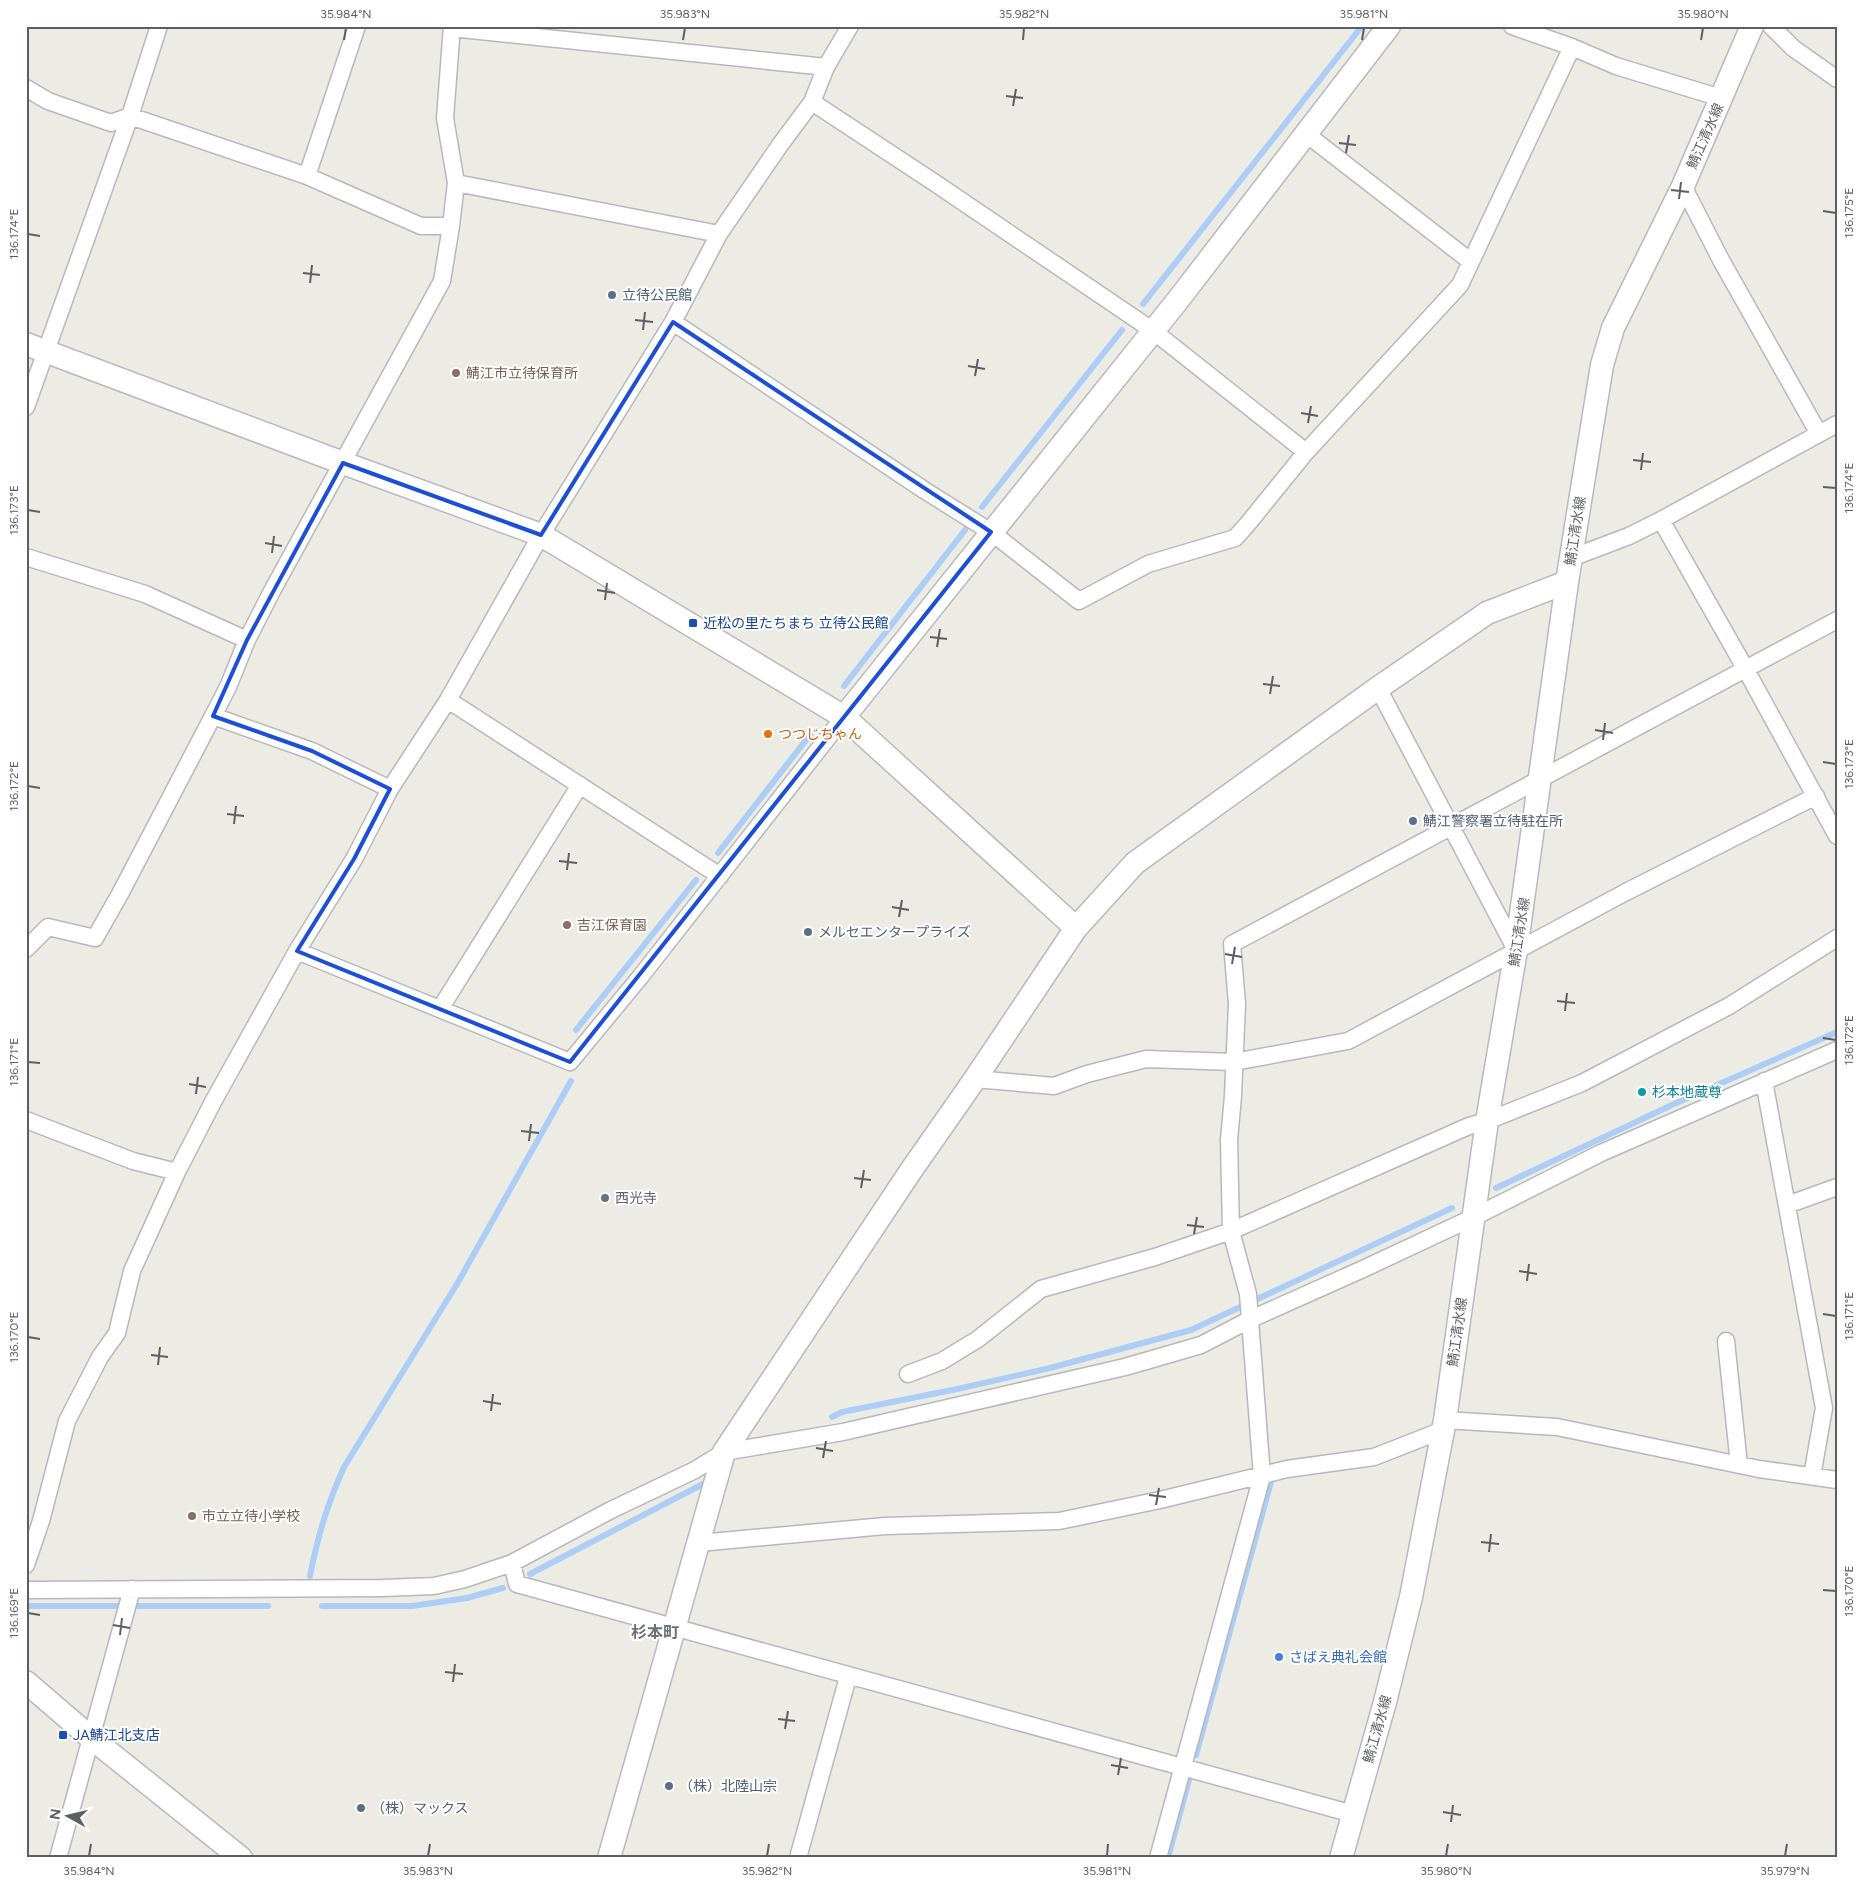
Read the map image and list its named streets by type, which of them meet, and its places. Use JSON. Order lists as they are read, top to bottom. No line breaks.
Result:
{"streets":{"street":["鯖江清水線"]},"districts":["杉本町"],"places":{"other":["立待公民館","鯖江市立待保育所","つつじちゃん","鯖江警察署立待駐在所","吉江保育園","メルセエンタープライズ","杉本地蔵尊","西光寺","市立立待小学校","さばえ典礼会館","（株）北陸山宗","（株）マックス"],"transit":["近松の里たちまち 立待公民館","JA鯖江北支店"]},"north":"left","coordinates":["35.984°N","35.983°N","35.982°N","35.981°N","35.980°N","136.175°E","136.174°E","136.173°E","136.172°E","136.171°E","136.170°E","136.169°E","35.979°N"]}
